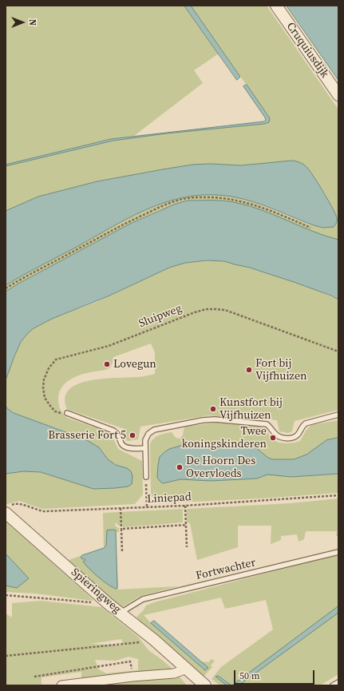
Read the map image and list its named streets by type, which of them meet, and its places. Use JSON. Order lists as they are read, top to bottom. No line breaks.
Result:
{"streets":{"street":["Cruquiusdijk","Spieringweg"],"lane":["Fortwachter"],"path":["Sluipweg","Liniepad"]},"crossings":[["Liniepad","Spieringweg"],["Fortwachter","Spieringweg"]],"places":["Lovegun","Fort bij Vijfhuizen","Kunstfort bij Vijfhuizen","Brasserie Fort 5","Twee koningskinderen","De Hoorn Des Overvloeds"],"scale_bar":"50 m","north":"right"}
